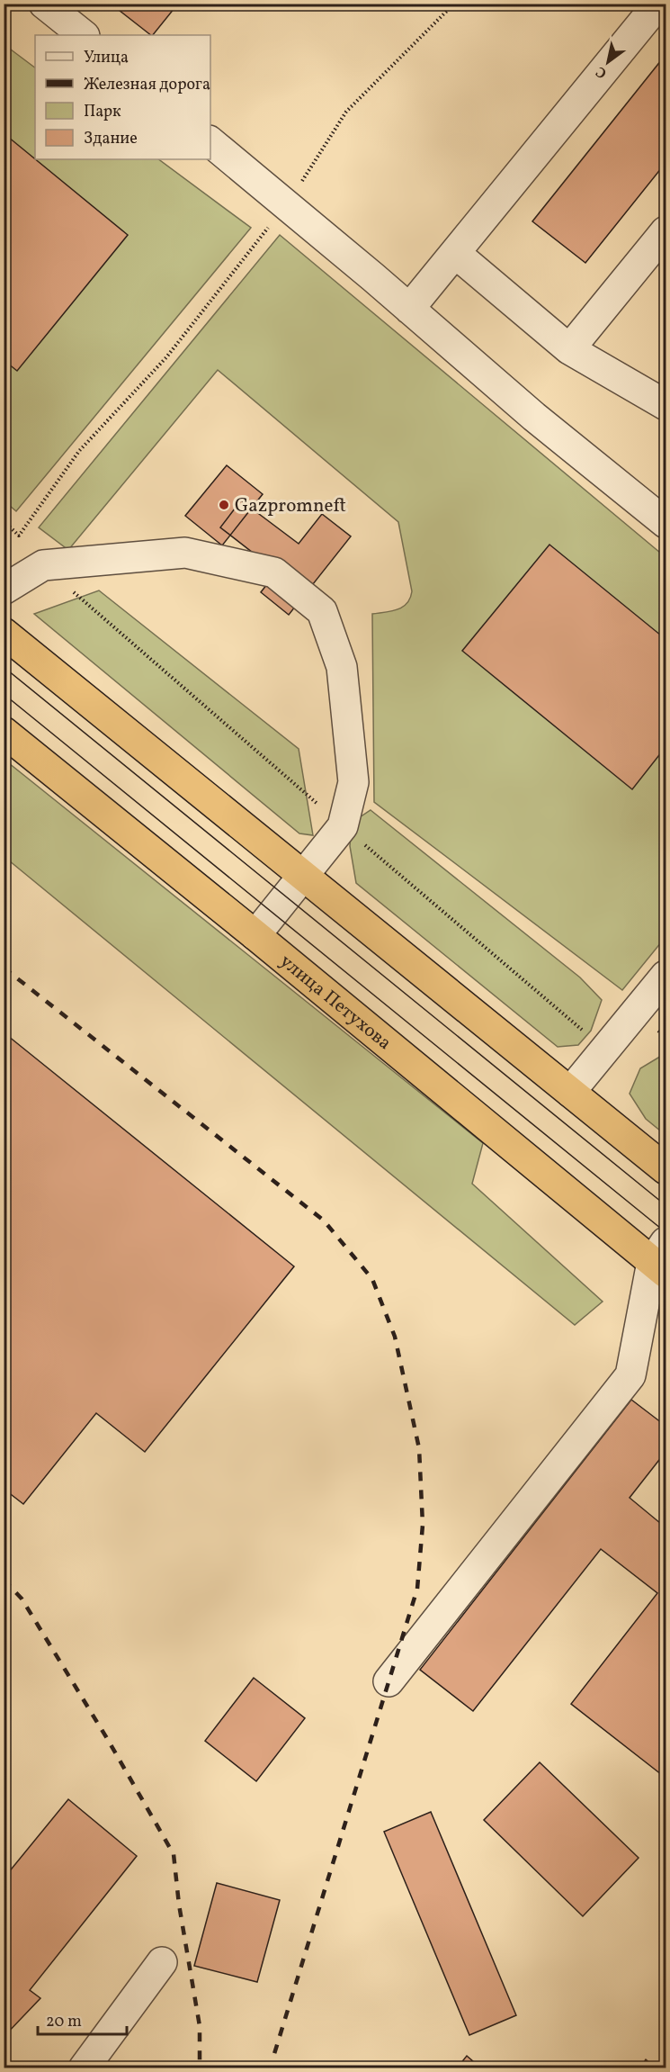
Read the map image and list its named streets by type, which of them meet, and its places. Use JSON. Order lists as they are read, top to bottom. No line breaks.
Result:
{"streets":{"highway":["улица Петухова"]},"places":["Gazpromneft"],"legend":["Улица","Железная дорога","Парк","Здание"],"scale_bar":"20 m","north":"bottom left"}
